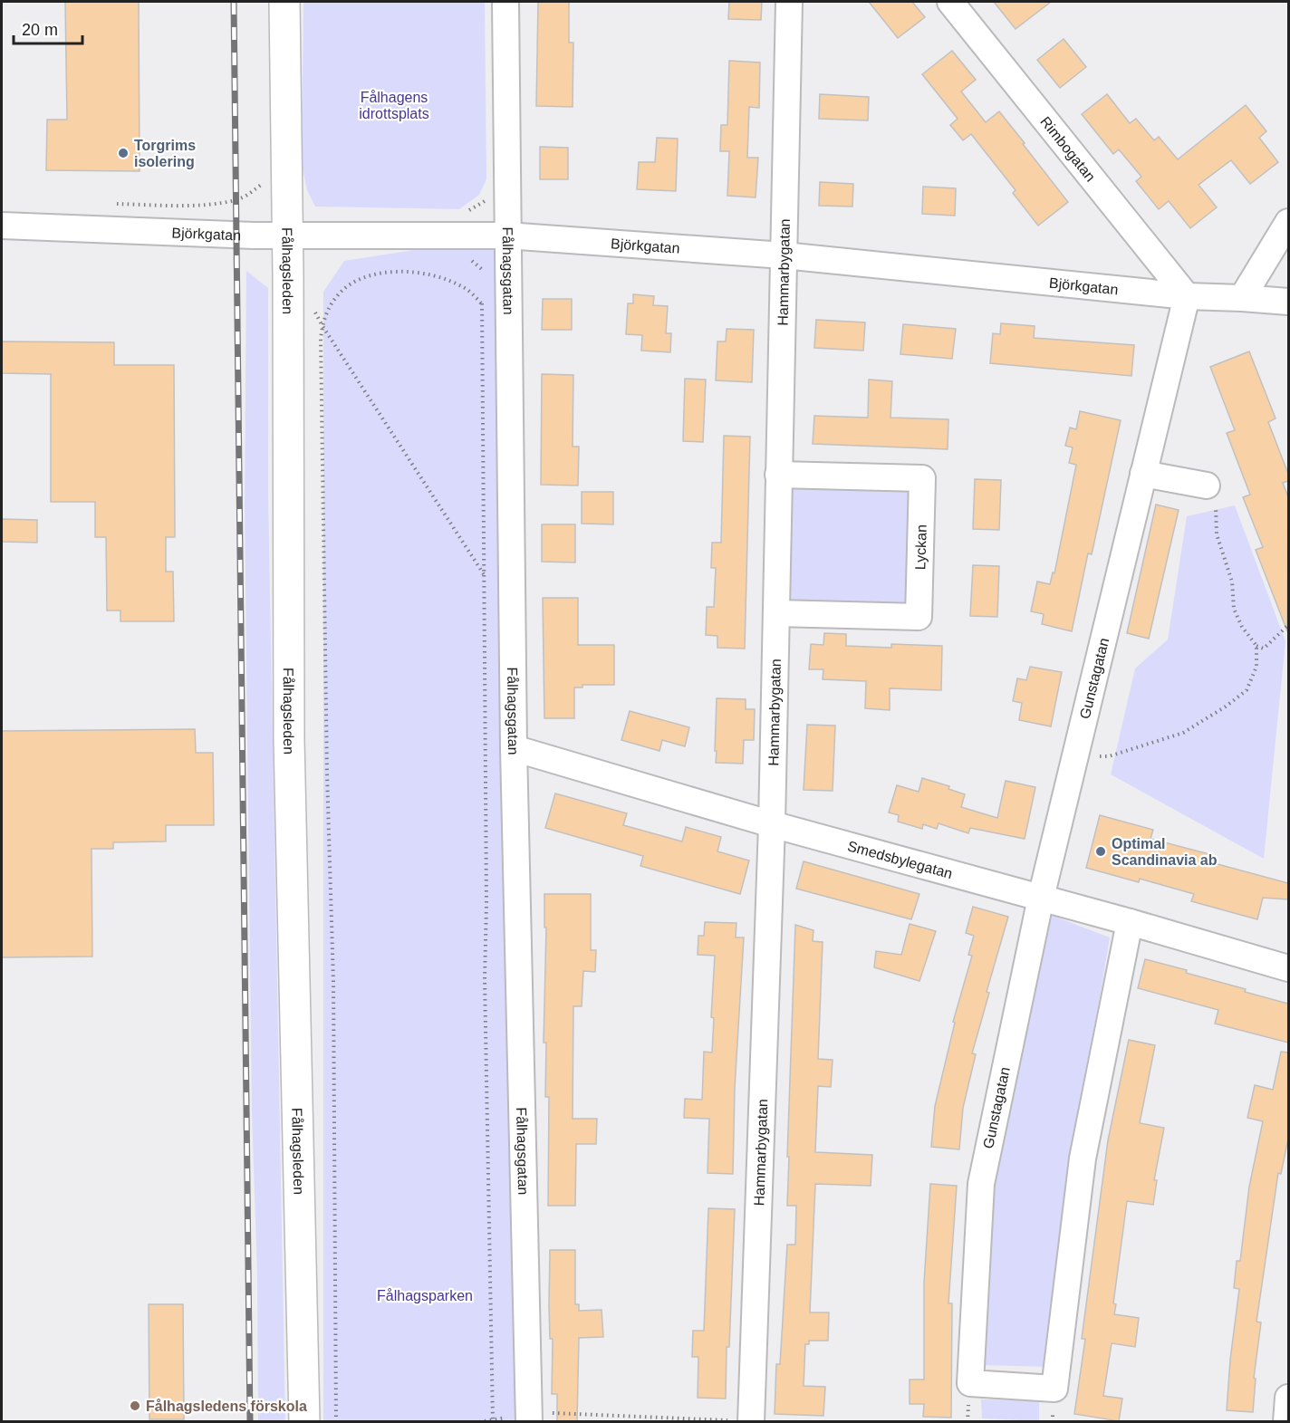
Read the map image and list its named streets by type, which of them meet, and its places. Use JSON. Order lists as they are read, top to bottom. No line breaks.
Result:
{"streets":{"main road":["Fålhagsleden"],"street":["Rimbogatan","Björkgatan","Fålhagsgatan","Hammarbygatan","Lyckan","Gunstagatan","Smedsbylegatan"]},"crossings":[["Rimbogatan","Björkgatan"],["Rimbogatan","Gunstagatan"],["Björkgatan","Fålhagsleden"],["Björkgatan","Fålhagsgatan"],["Björkgatan","Hammarbygatan"],["Björkgatan","Gunstagatan"],["Fålhagsgatan","Smedsbylegatan"],["Hammarbygatan","Lyckan"],["Hammarbygatan","Smedsbylegatan"],["Gunstagatan","Smedsbylegatan"]],"parks":["Fålhagens idrottsplats","Fålhagsparken"],"places":["Torgrims isolering","Optimal Scandinavia ab","Fålhagsledens förskola"],"scale_bar":"20 m"}
